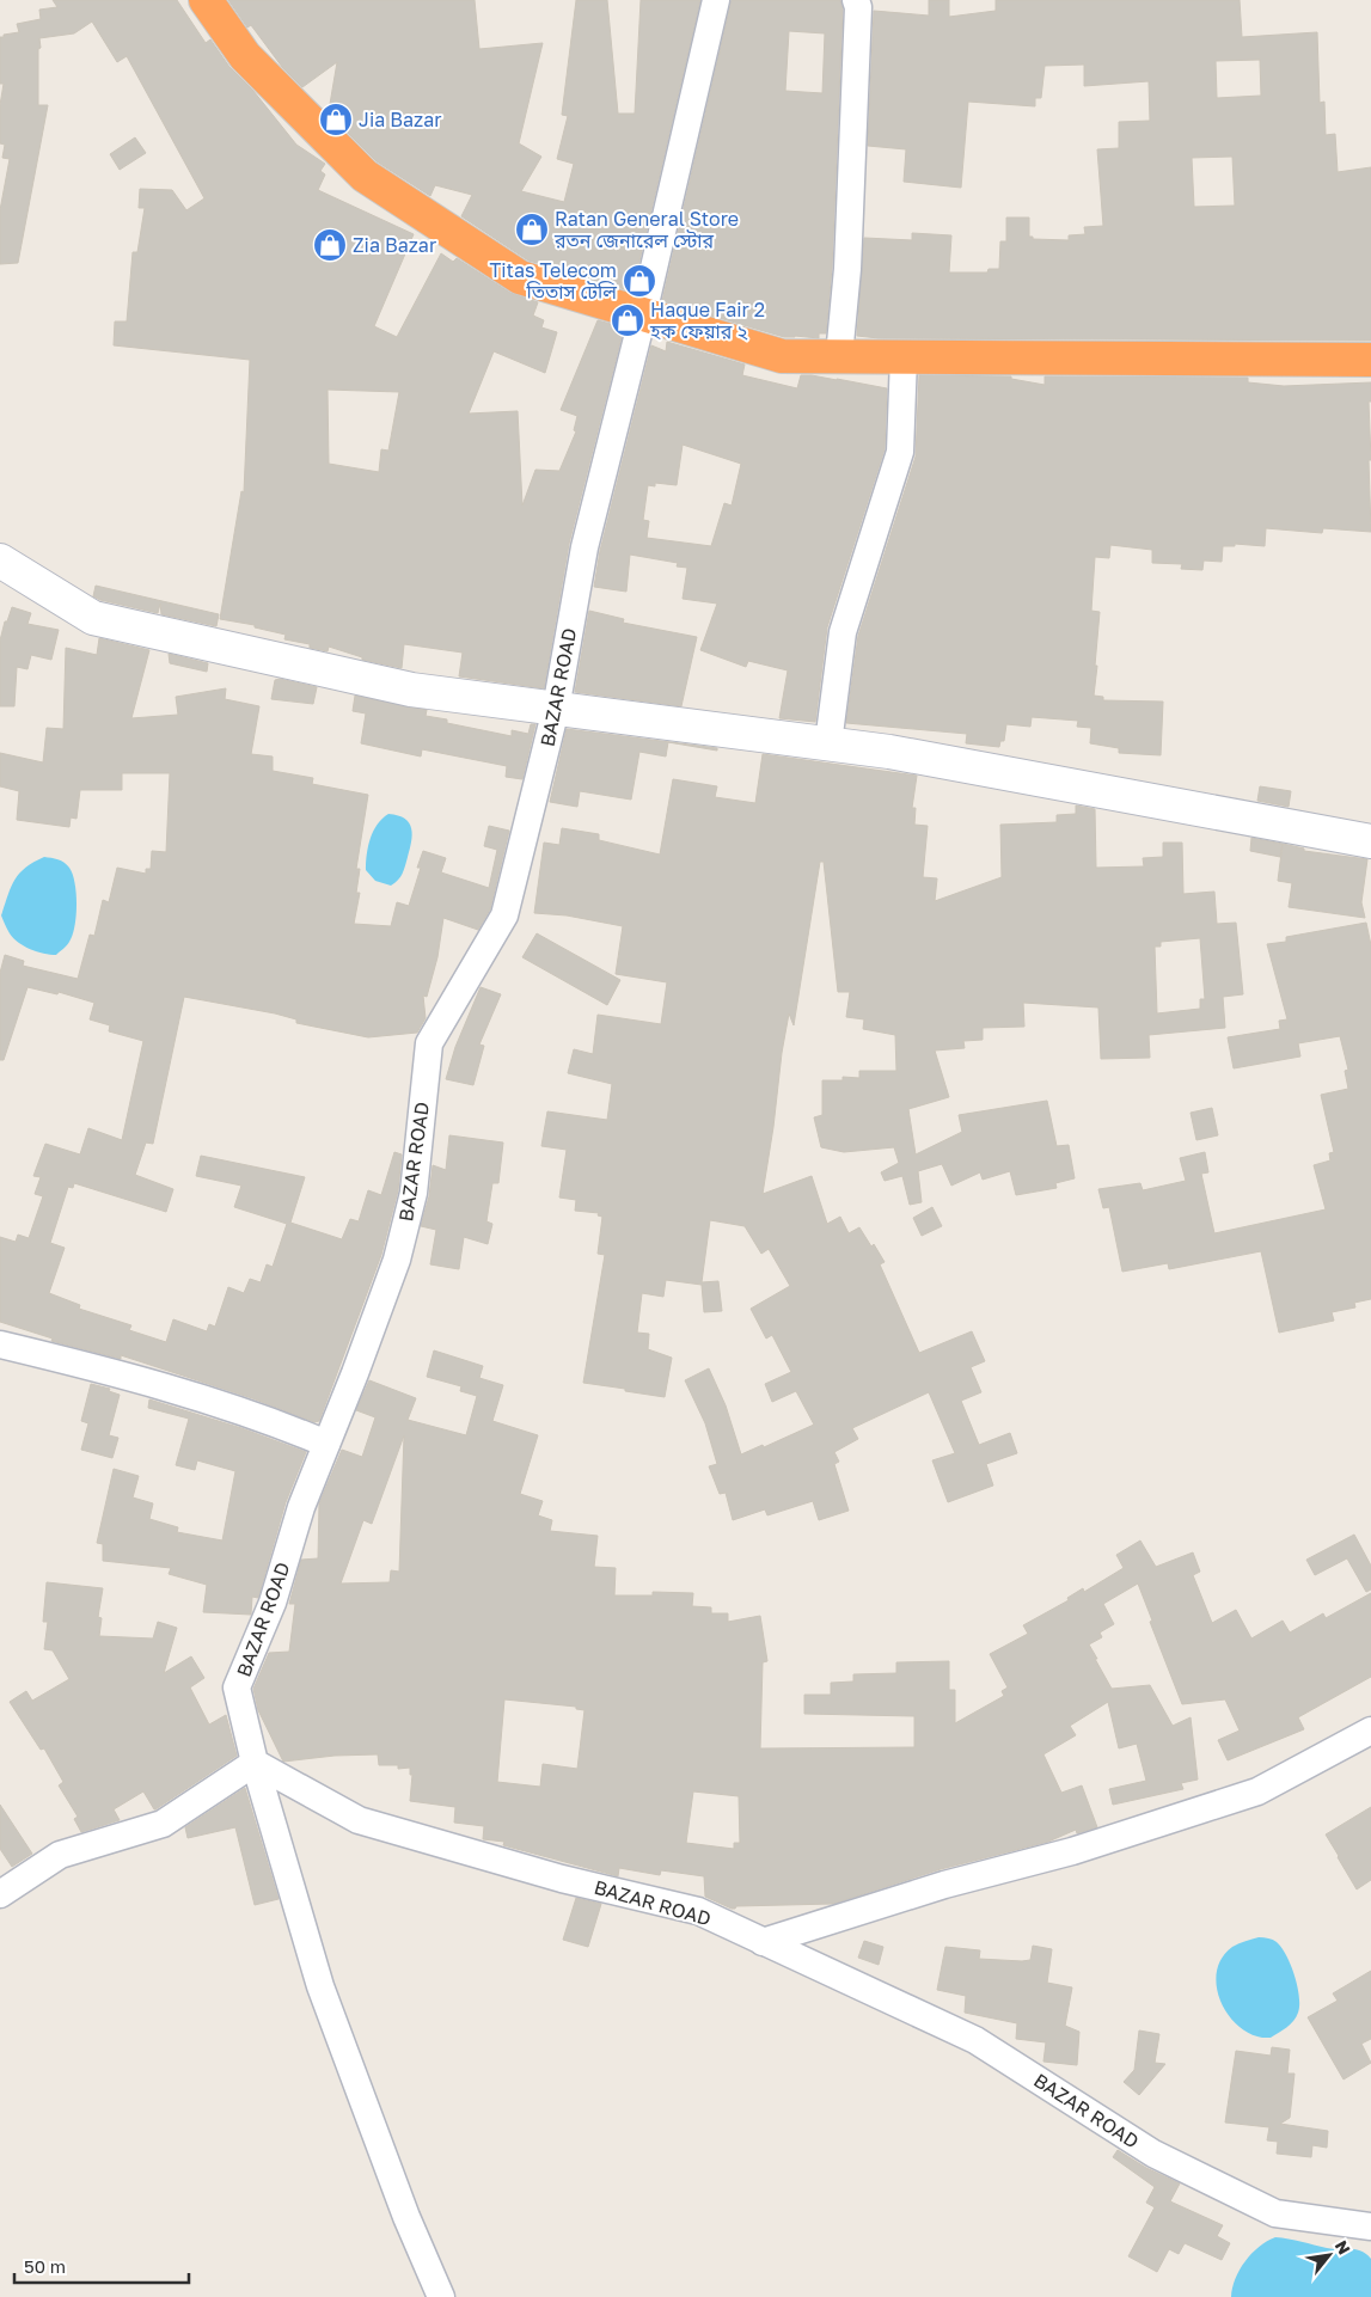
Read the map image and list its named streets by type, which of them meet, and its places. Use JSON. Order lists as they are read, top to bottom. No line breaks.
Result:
{"streets":{"street":["BAZAR ROAD"]},"places":{"shop":["Jia Bazar","Ratan General Store রতন জেনারেল স্টোর","Zia Bazar","Titas Telecom তিতাস টেলি","Haque Fair 2 হক ফেয়ার ২"]},"scale_bar":"50 m","north":"top right"}
